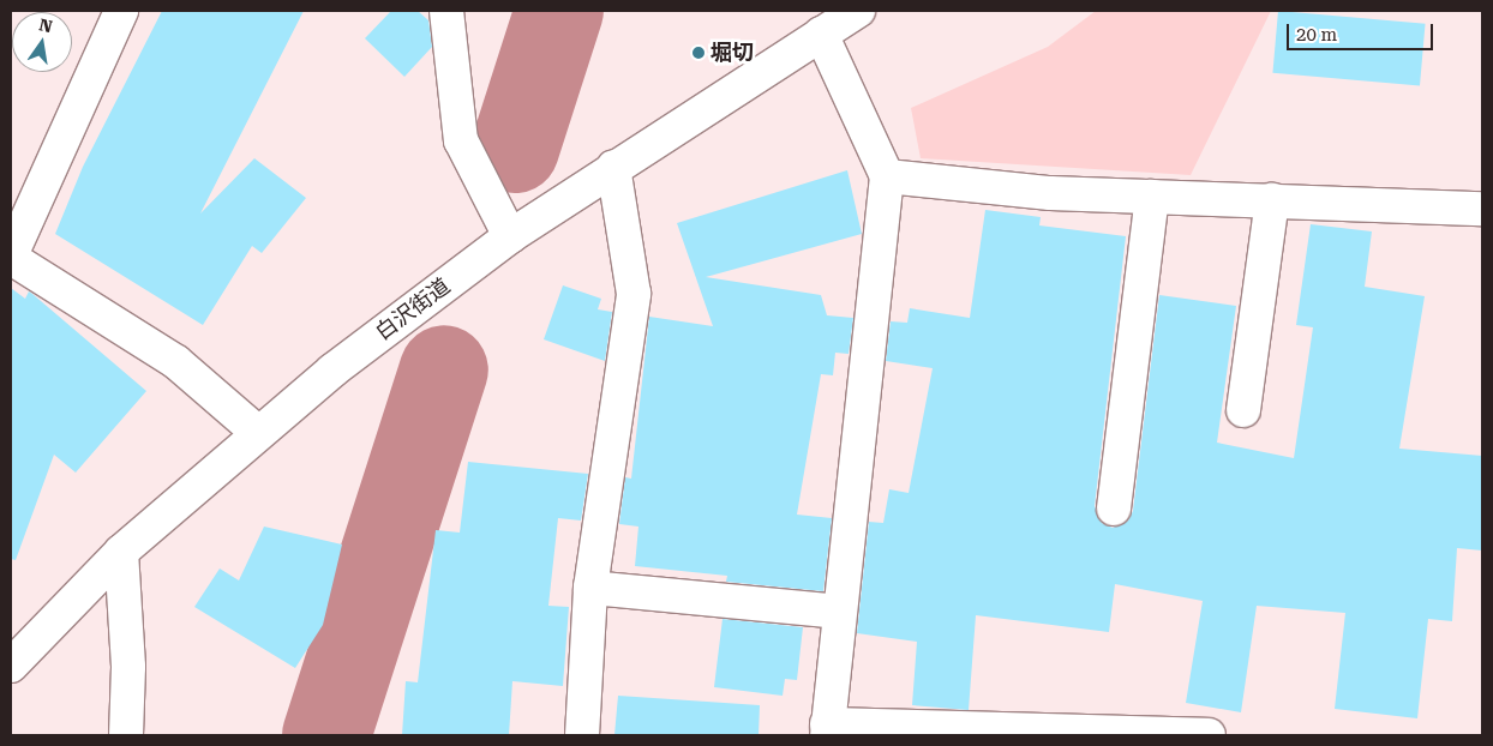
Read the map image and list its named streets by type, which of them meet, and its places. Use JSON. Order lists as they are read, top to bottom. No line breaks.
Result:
{"streets":{"street":["白沢街道"]},"places":["堀切"],"scale_bar":"20 m","north":"top"}
